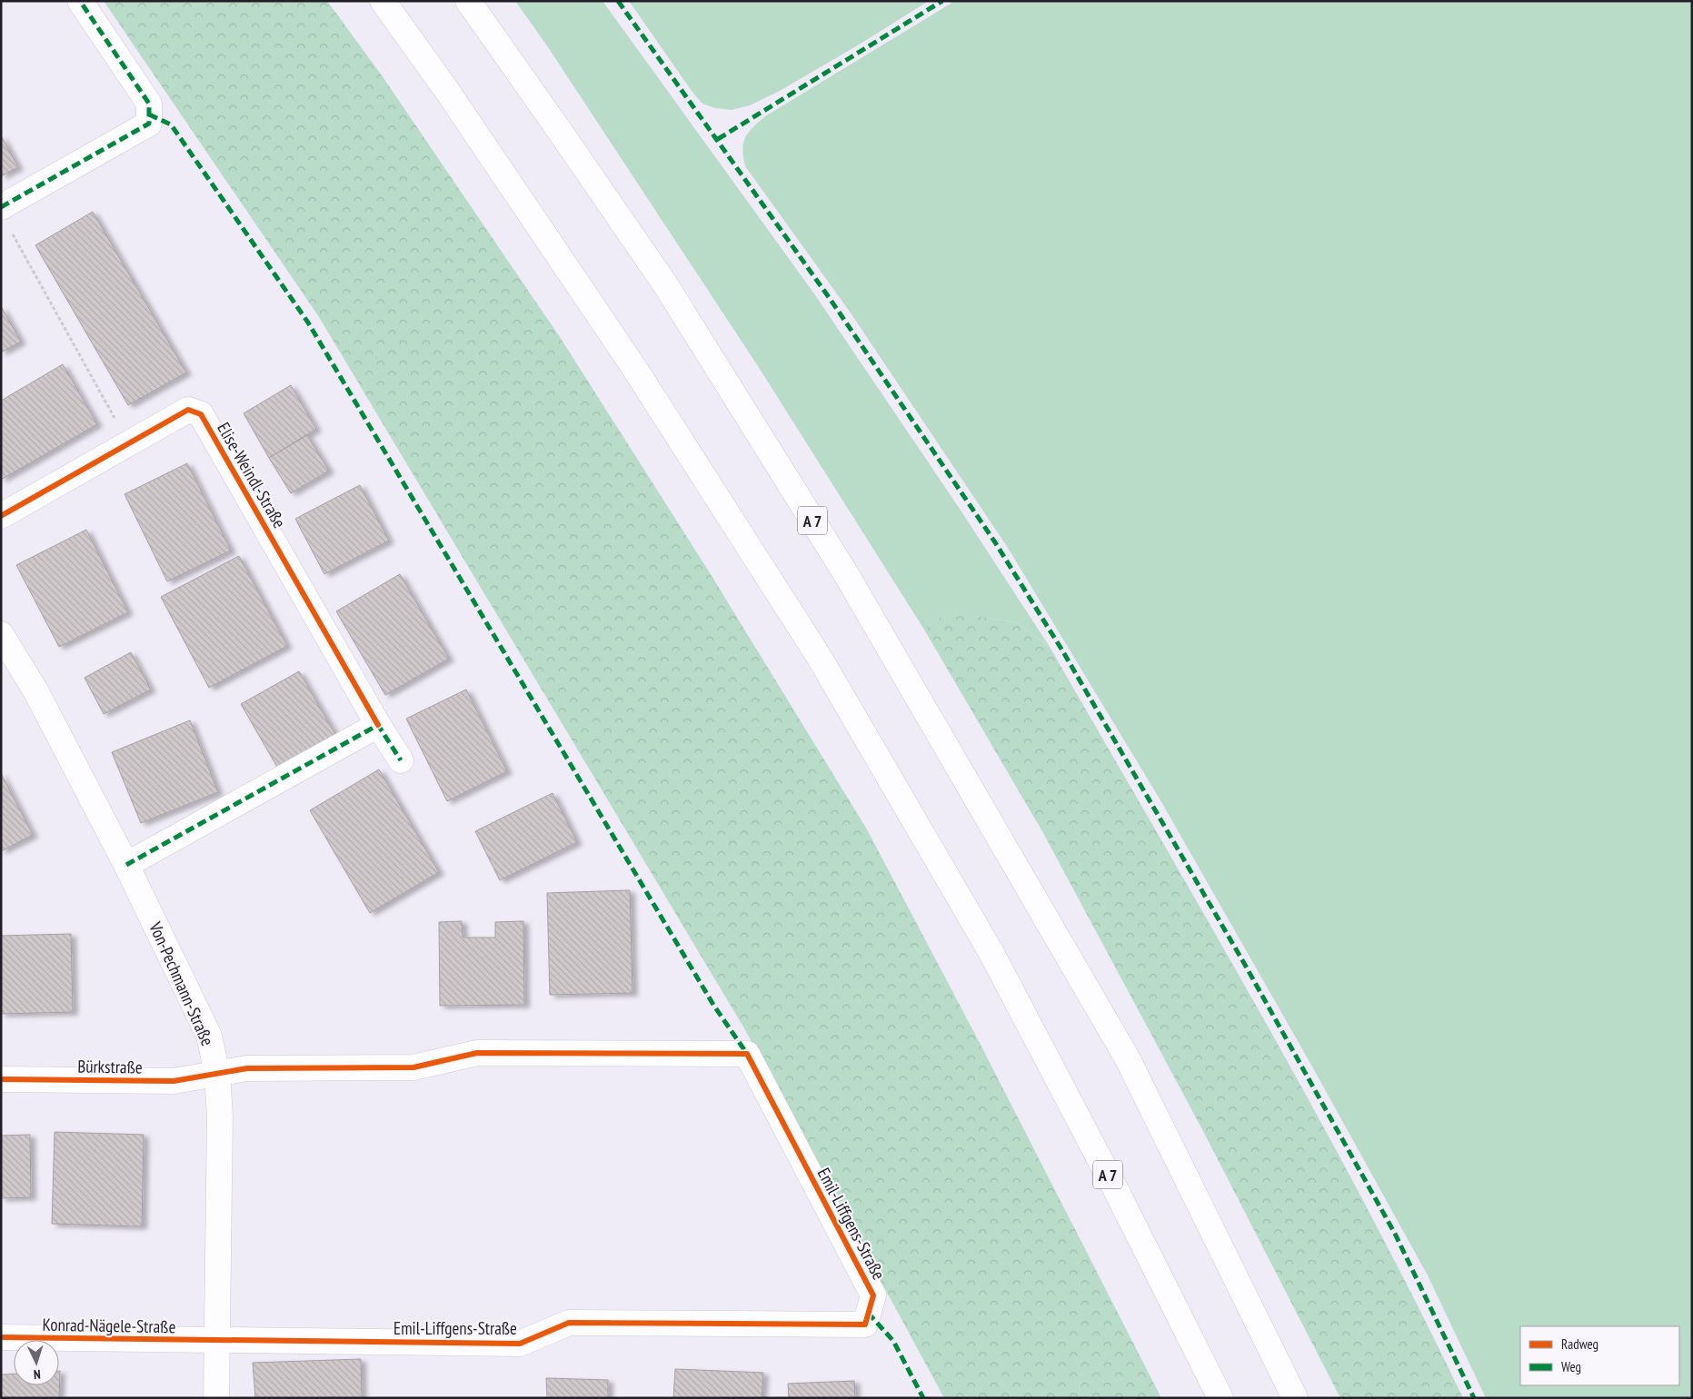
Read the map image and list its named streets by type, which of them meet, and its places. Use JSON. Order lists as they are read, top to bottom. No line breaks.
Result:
{"streets":{"main road":["Elise-Weindl-Straße","A 7","Von-Pechmann-Straße","Bürkstraße","Emil-Liffgens-Straße","Konrad-Nägele-Straße"]},"crossings":[["Von-Pechmann-Straße","Bürkstraße"],["Von-Pechmann-Straße","Emil-Liffgens-Straße"],["Von-Pechmann-Straße","Konrad-Nägele-Straße"],["Bürkstraße","Emil-Liffgens-Straße"],["Emil-Liffgens-Straße","Konrad-Nägele-Straße"]],"legend":["Radweg","Weg"],"north":"bottom"}
